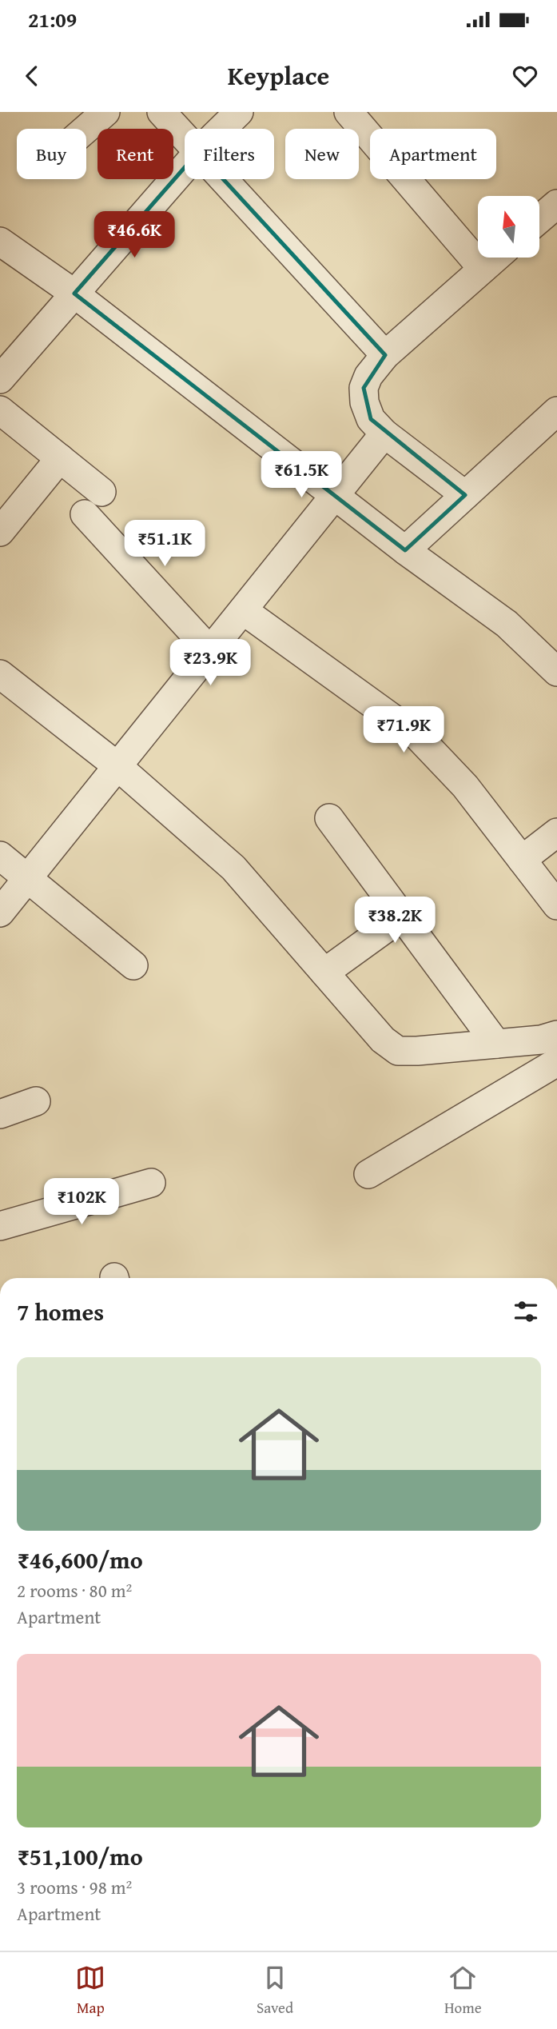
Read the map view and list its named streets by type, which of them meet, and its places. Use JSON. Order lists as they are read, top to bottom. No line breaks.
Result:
{"north":"top","page":{"status":"21:09","header":"Keyplace","chip":["Buy","Rent","Filters","New","Apartment"],"price":["₹46.6K","₹61.5K","₹51.1K","₹23.9K","₹71.9K","₹38.2K","₹102K"],"heading":"7 homes","list":[{"name":"₹46,600/mo","note":"2 rooms · 80 m² · Apartment"},{"name":"₹51,100/mo","note":"3 rooms · 98 m² · Apartment"}],"tabs":["Map","Saved","Home"]}}
